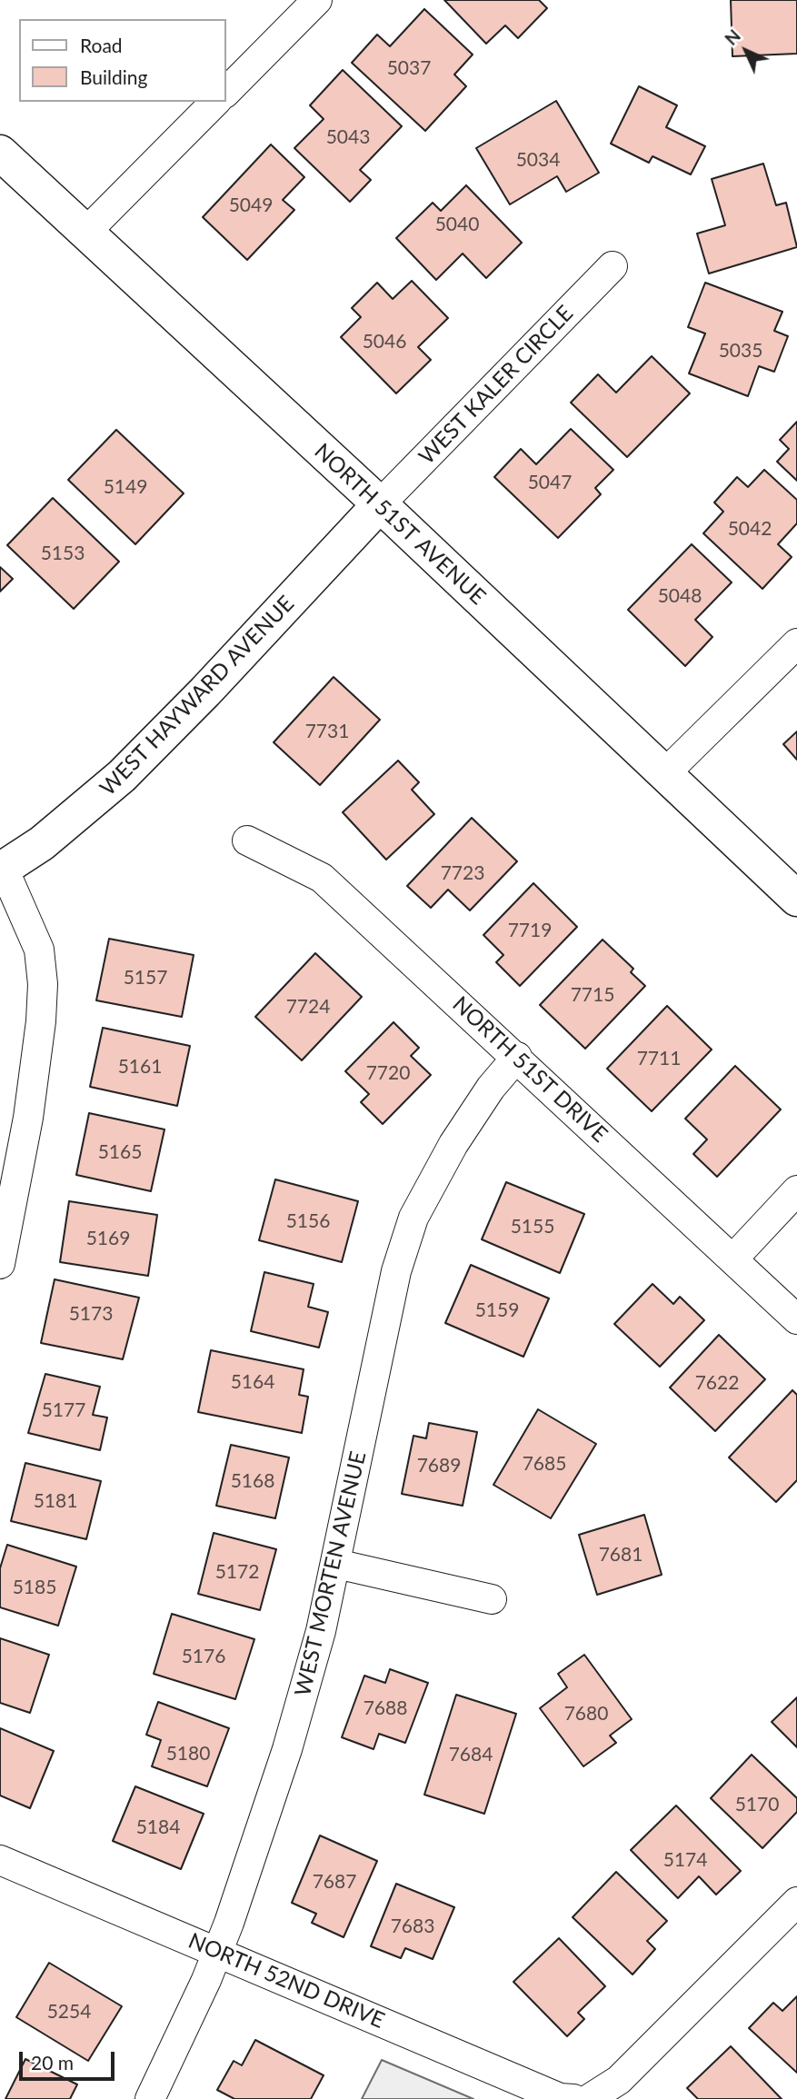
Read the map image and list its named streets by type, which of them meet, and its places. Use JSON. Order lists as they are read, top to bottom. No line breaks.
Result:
{"streets":{"main road":["NORTH 51ST AVENUE","WEST HAYWARD AVENUE"],"street":["WEST KALER CIRCLE","NORTH 51ST DRIVE","WEST MORTEN AVENUE","NORTH 52ND DRIVE"]},"crossings":[["WEST KALER CIRCLE","NORTH 51ST AVENUE"],["WEST KALER CIRCLE","WEST HAYWARD AVENUE"],["NORTH 51ST AVENUE","WEST HAYWARD AVENUE"],["NORTH 51ST DRIVE","WEST MORTEN AVENUE"],["WEST MORTEN AVENUE","NORTH 52ND DRIVE"]],"house_numbers":["5037","5043","5034","5049","5040","5046","5035","5047","5149","5042","5153","5048","7731","7723","7719","5157","7715","7724","7711","5161","7720","5165","5156","5155","5169","5159","5173","5164","7622","5177","7685","7689","5168","5181","7681","5172","5185","5176","7688","7680","5180","7684","5170","5184","5174","7687","7683","5254"],"legend":["Road","Building"],"scale_bar":"20 m","north":"top left"}
